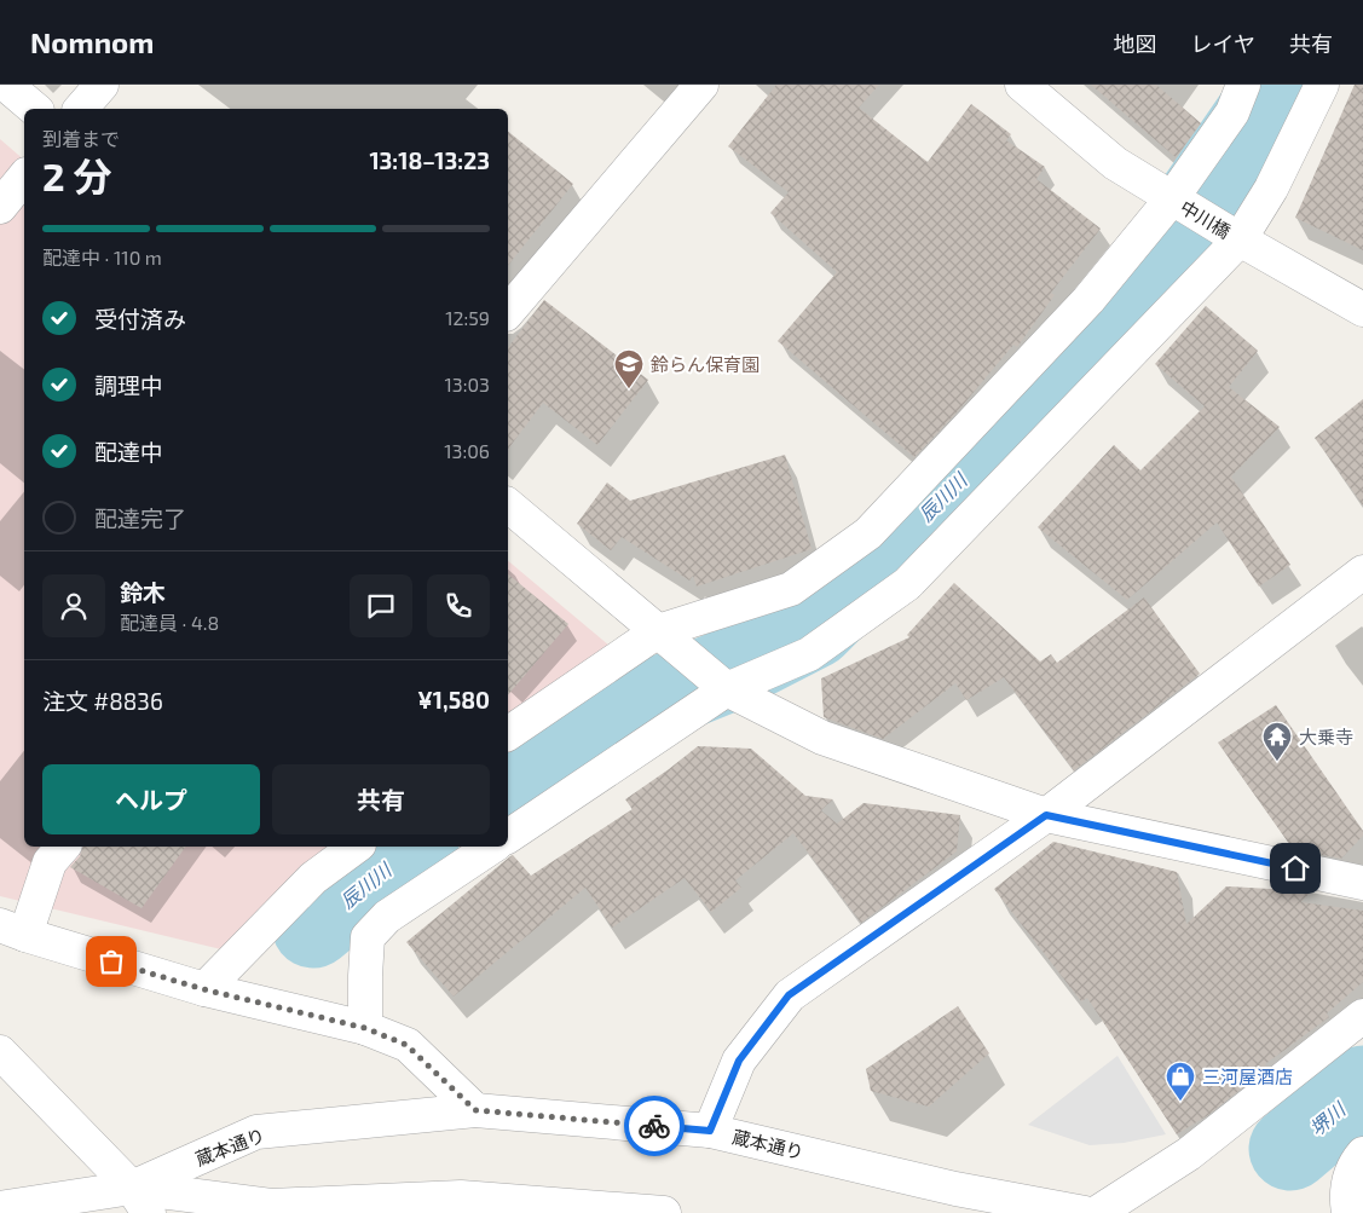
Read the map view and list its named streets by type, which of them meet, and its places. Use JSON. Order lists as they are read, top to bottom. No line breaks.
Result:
{"streets":{"street":["中川橋","蔵本通り"]},"water":["辰川川","堺川"],"places":{"school or university":["鈴らん保育園"],"temple":["大乗寺"],"shop":["三河屋酒店"]},"page":{"header":"Nomnom","nav":["地図","レイヤ","共有"],"heading":["2 分","到着まで","13:18–13:23"],"panel":["鈴木","配達員 · 4.8","注文 #8836","¥1,580"],"bar":"配達中 · 110 m","list":[["受付済み","12:59"],["調理中","13:03"],["配達中","13:06"],"配達完了"],"buttons":["ヘルプ","共有"]}}
